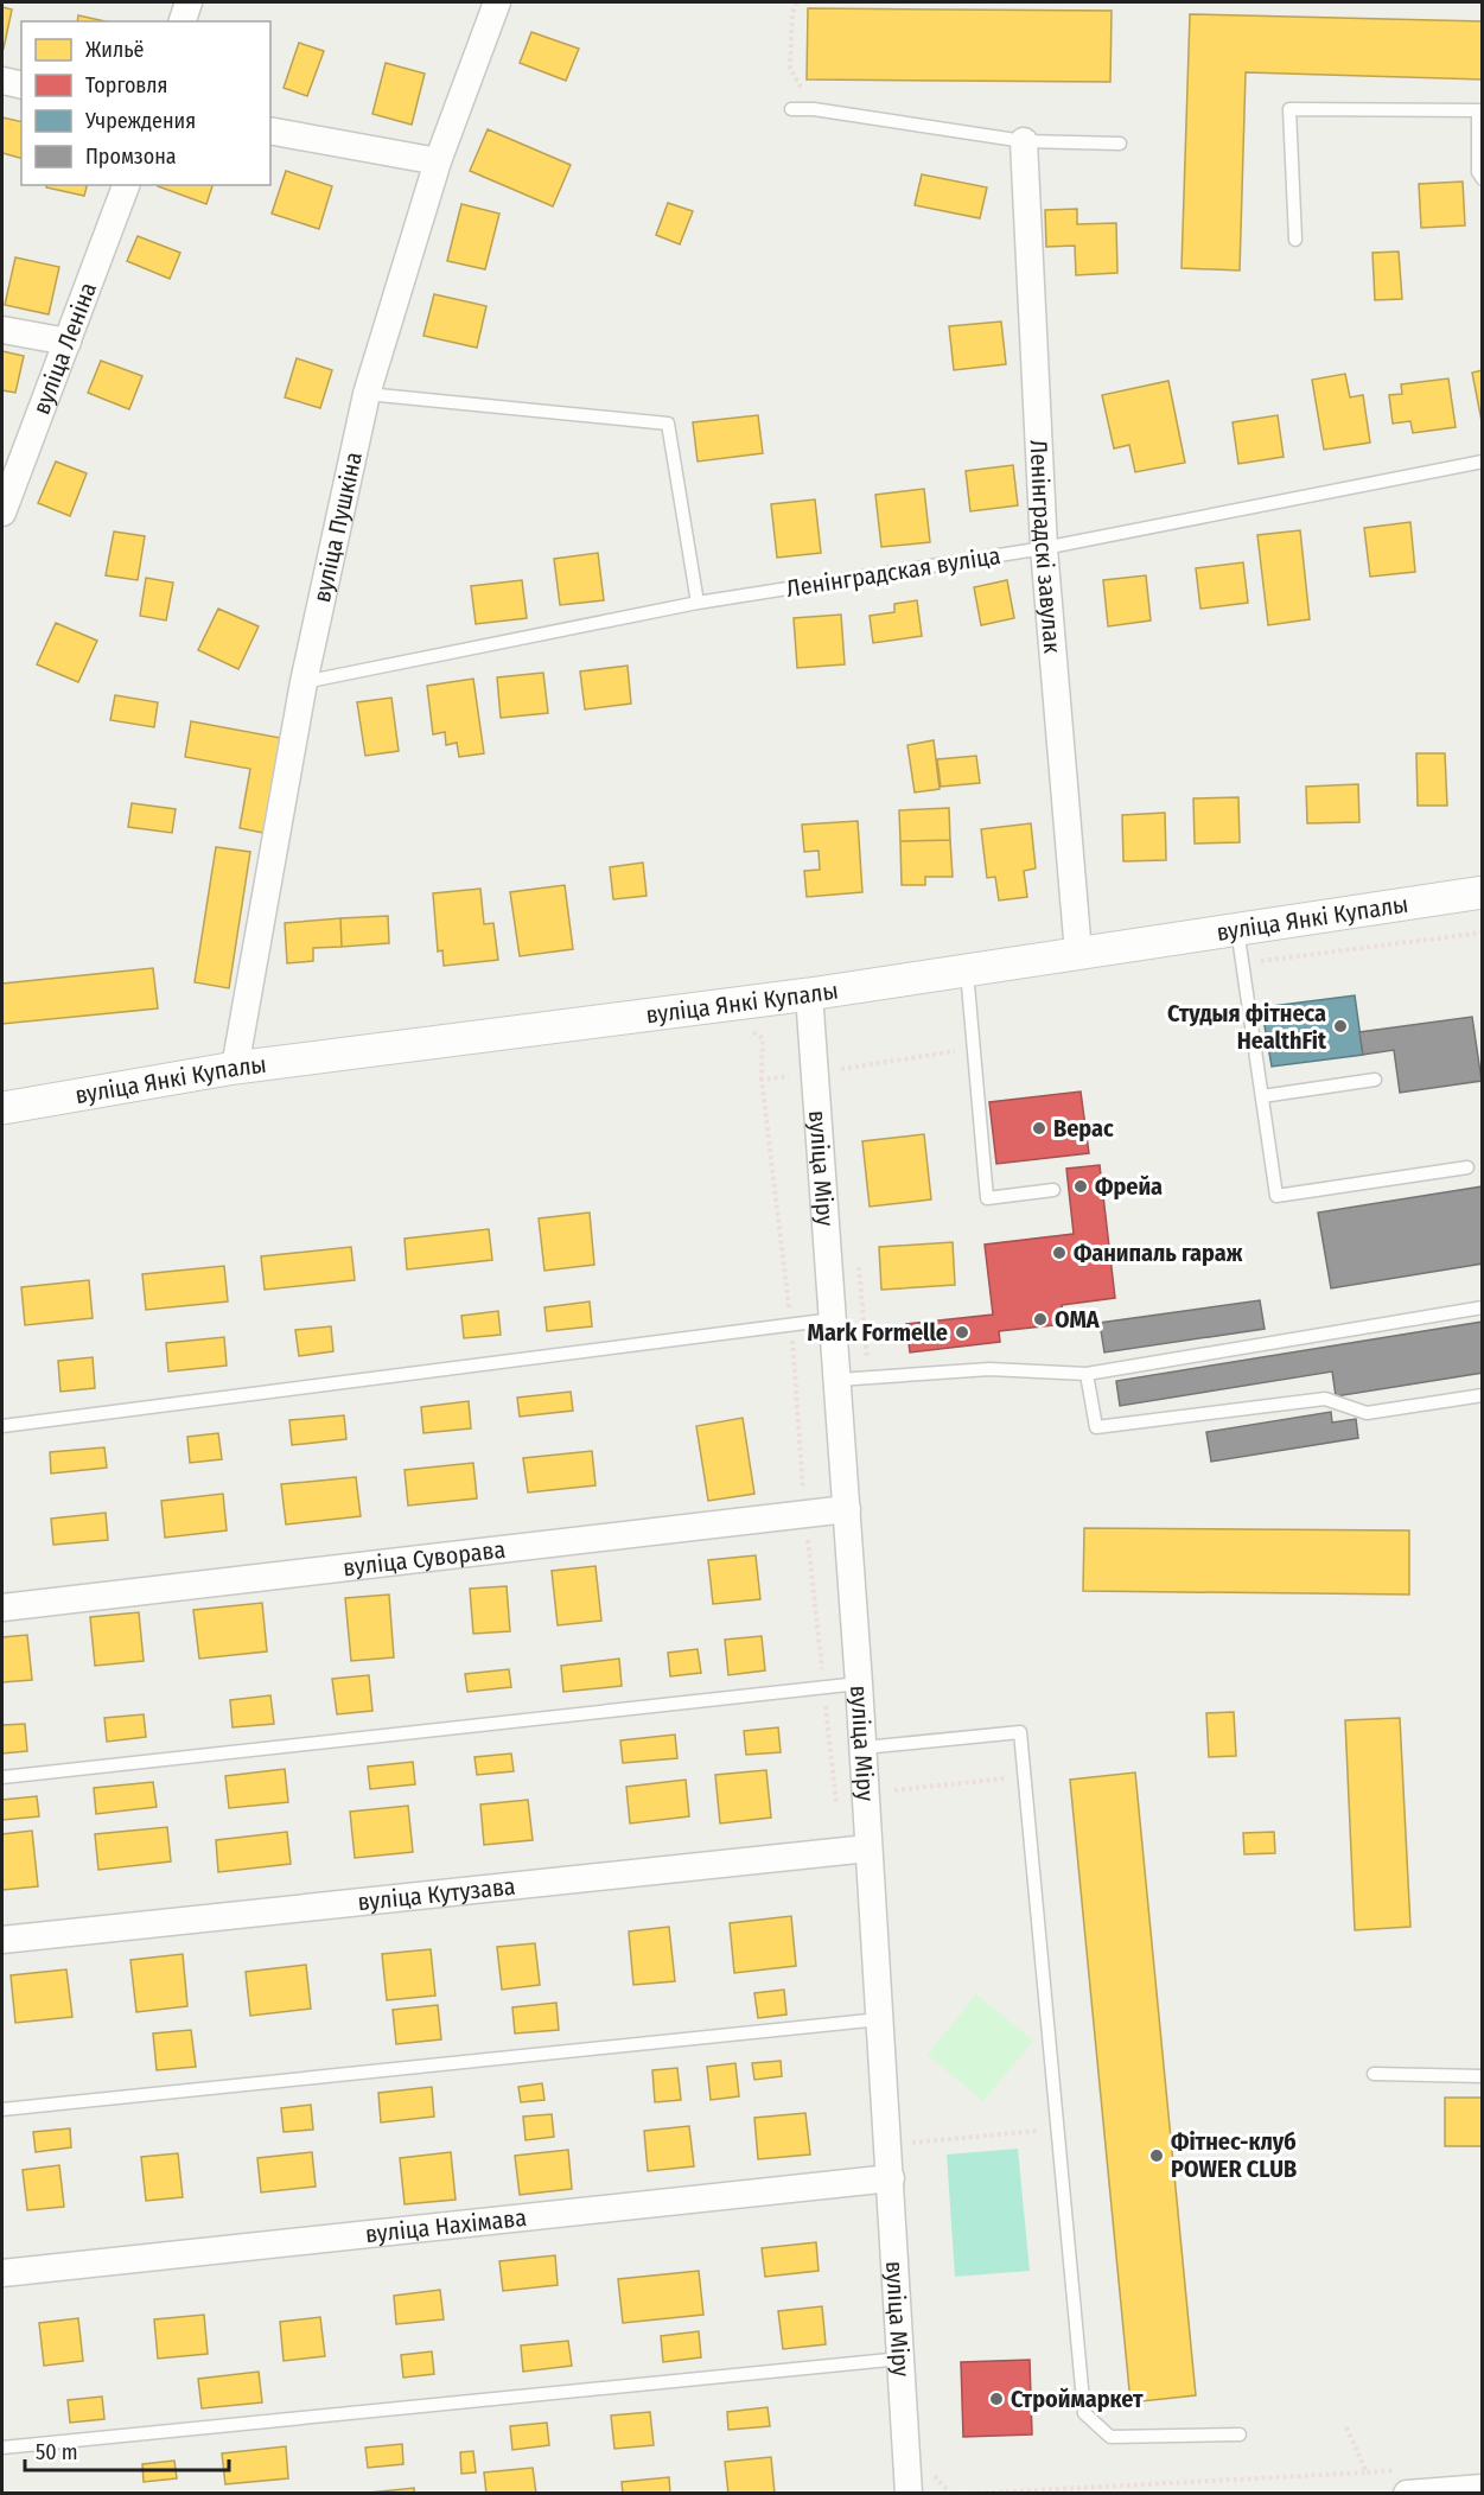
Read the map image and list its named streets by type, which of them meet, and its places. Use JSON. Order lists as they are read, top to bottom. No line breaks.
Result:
{"streets":{"street":["вуліца Леніна","вуліца Пушкіна","Ленінградскі завулак","вуліца Янкі Купалы","вуліца Міру","вуліца Суворава","вуліца Кутузава","вуліца Нахімава"],"lane":["Ленінградская вуліца"]},"crossings":[["вуліца Пушкіна","Ленінградская вуліца"],["вуліца Пушкіна","вуліца Янкі Купалы"],["Ленінградскі завулак","Ленінградская вуліца"],["Ленінградскі завулак","вуліца Янкі Купалы"],["вуліца Янкі Купалы","вуліца Міру"],["вуліца Міру","вуліца Суворава"],["вуліца Міру","вуліца Кутузава"],["вуліца Міру","вуліца Нахімава"]],"places":["Студыя фітнеса HealthFit","Верас","Фрейа","Фанипаль гараж","ОМА","Mark Formelle","Фітнес-клуб POWER CLUB","Строймаркет"],"legend":["Жильё","Торговля","Учреждения","Промзона"],"scale_bar":"50 m"}
